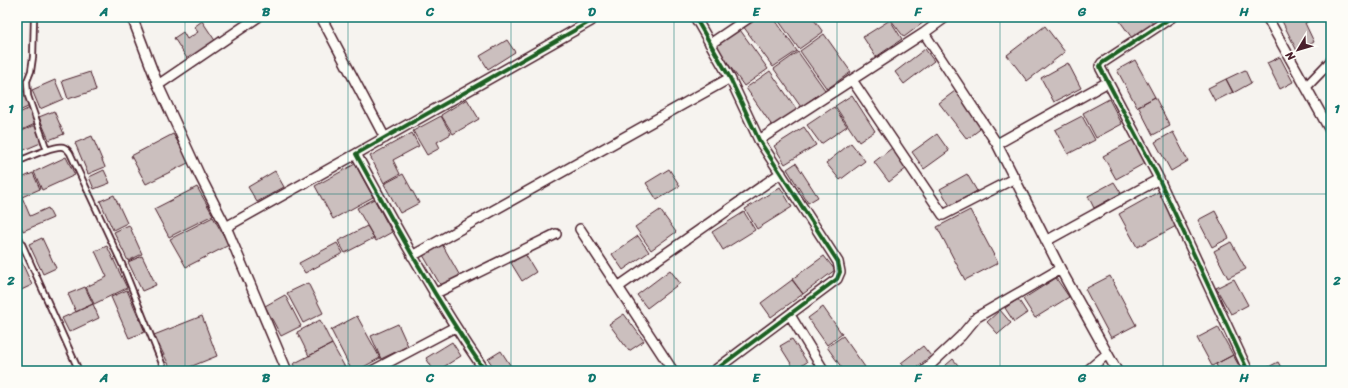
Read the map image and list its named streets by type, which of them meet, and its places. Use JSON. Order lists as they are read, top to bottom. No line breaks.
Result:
{"north":"bottom left","grid":{"columns":["A","B","C","D","E","F","G","H"],"rows":["1","2"]}}
